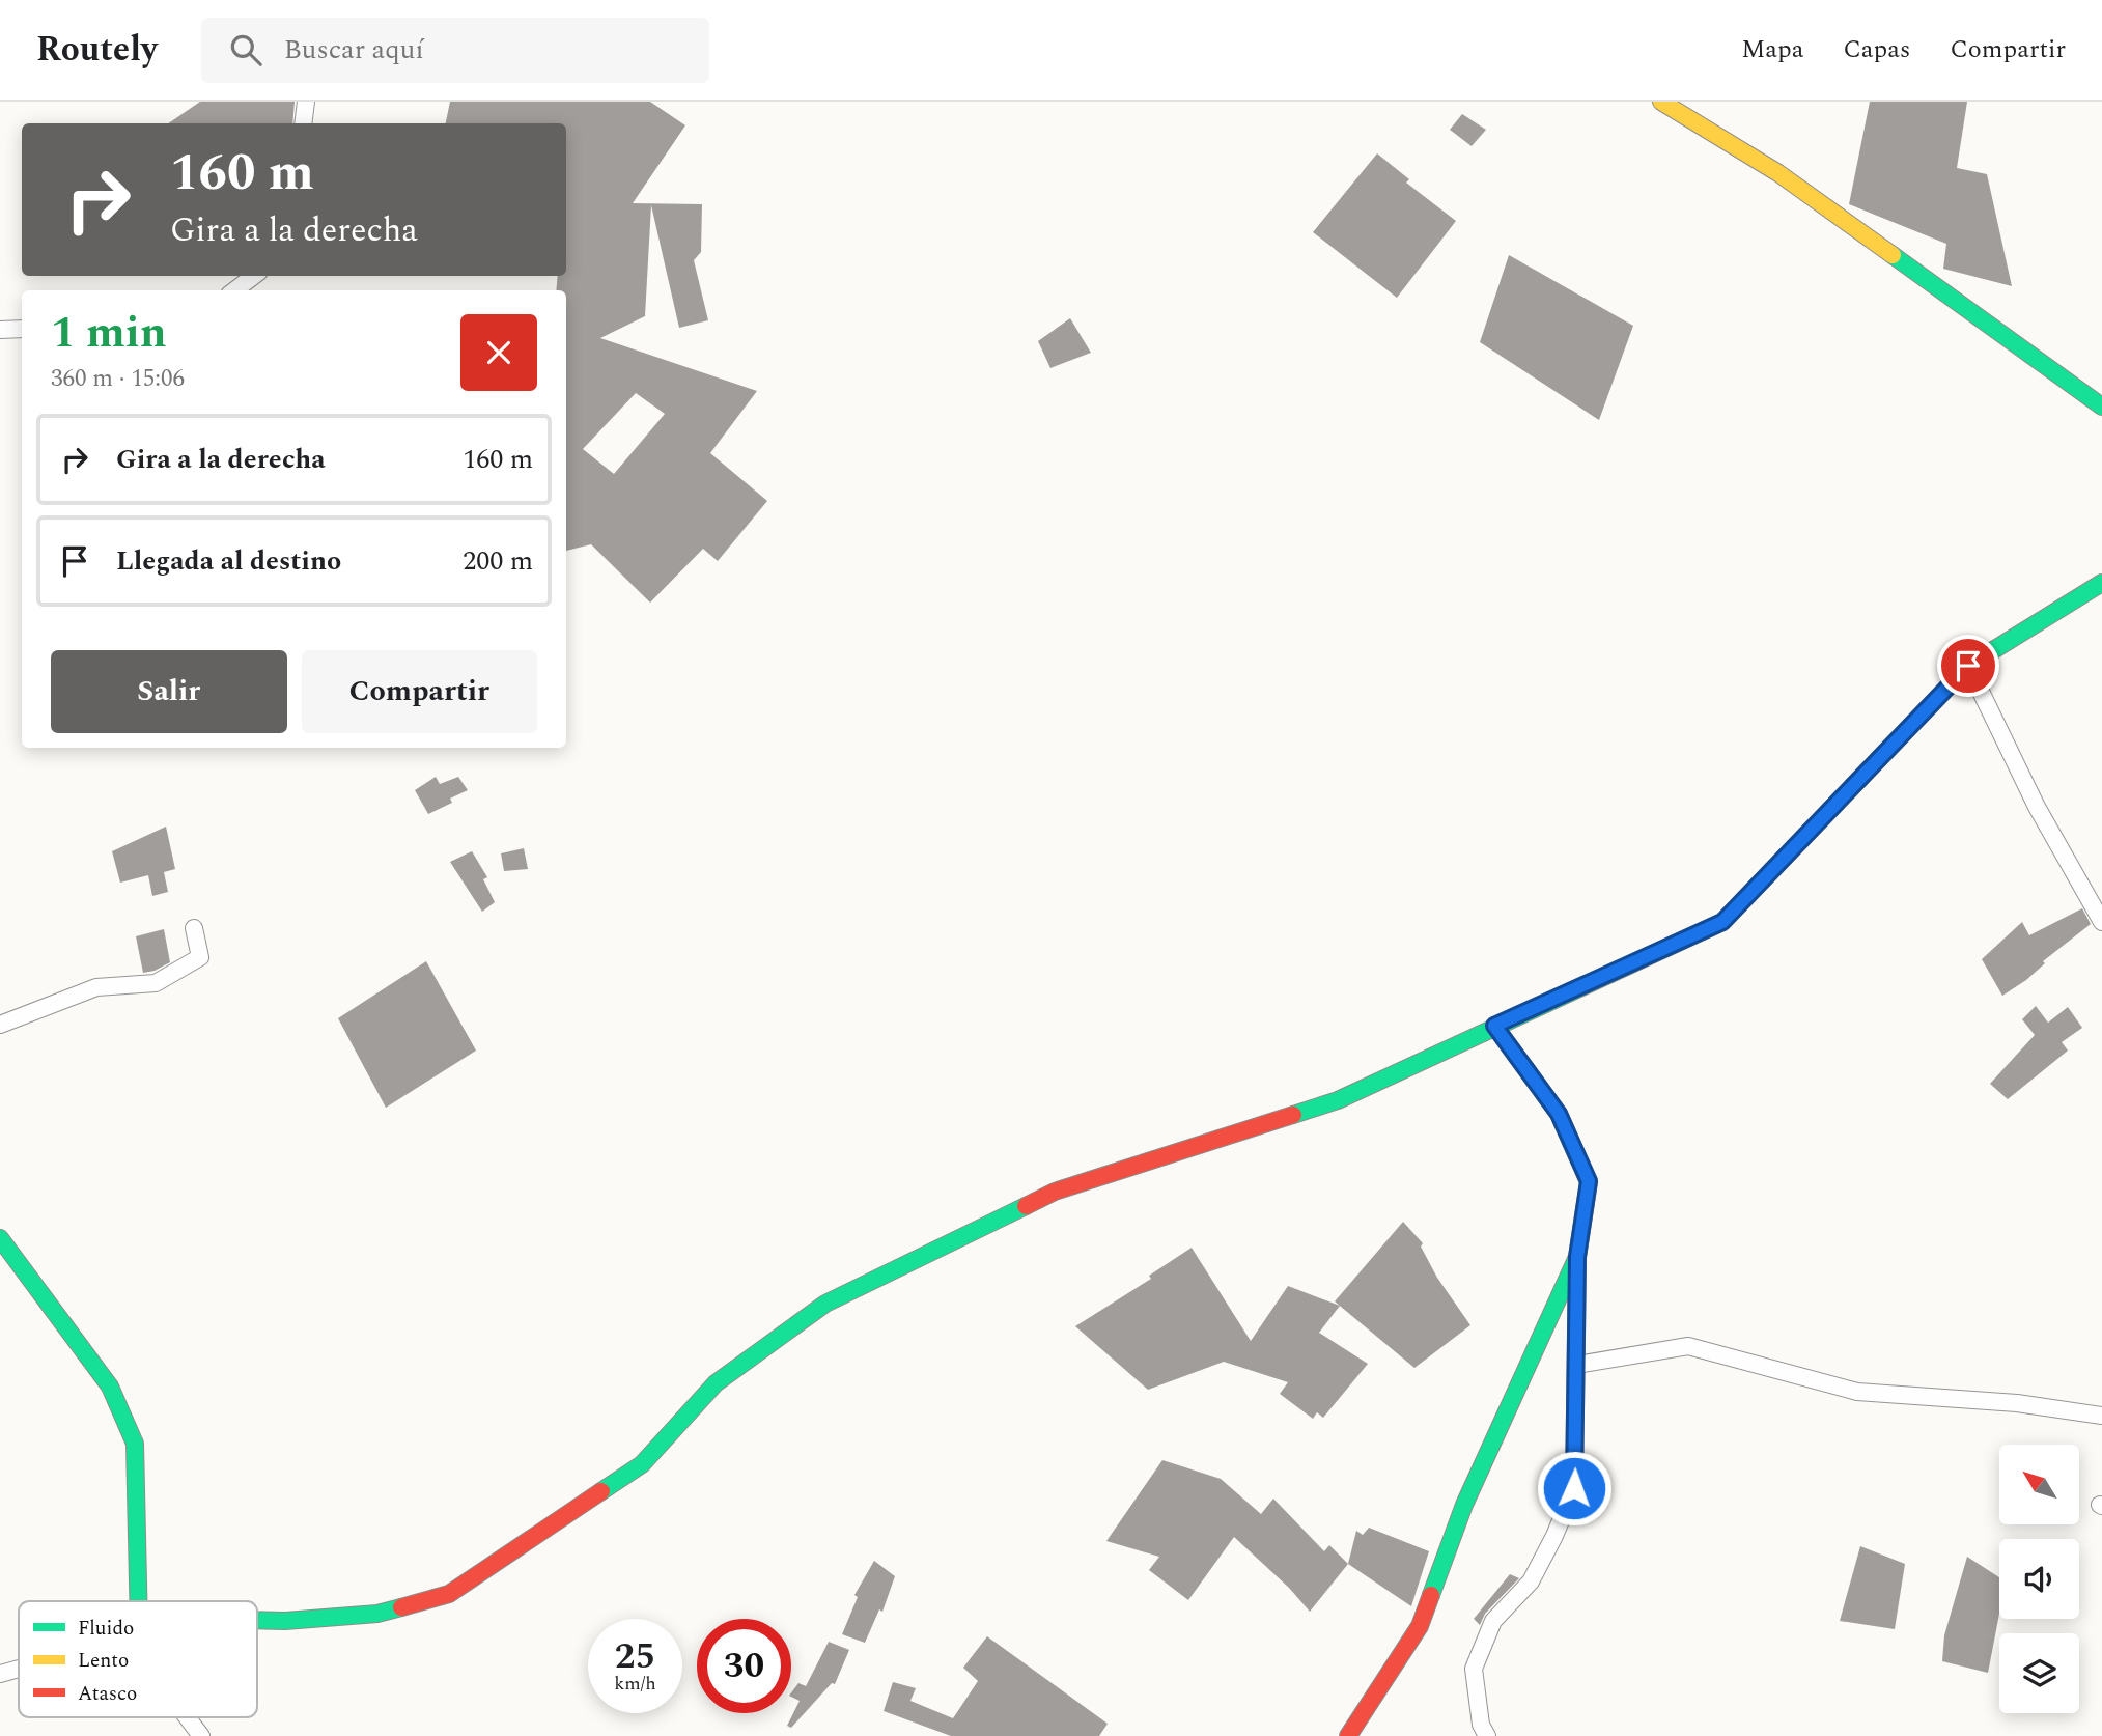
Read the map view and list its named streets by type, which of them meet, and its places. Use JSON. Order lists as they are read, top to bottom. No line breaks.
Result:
{"legend":["Fluido","Lento","Atasco"],"north":"top left","page":{"header":"Routely","search":"Buscar aquí","nav":["Mapa","Capas","Compartir"],"turn":["160 m","Gira a la derecha"],"heading":["1 min","360 m · 15:06"],"list":[{"name":"Gira a la derecha","value":"160 m"},{"name":"Llegada al destino","value":"200 m"}],"buttons":["Salir","Compartir"],"speed":"25 km/h","limit":"30"}}
